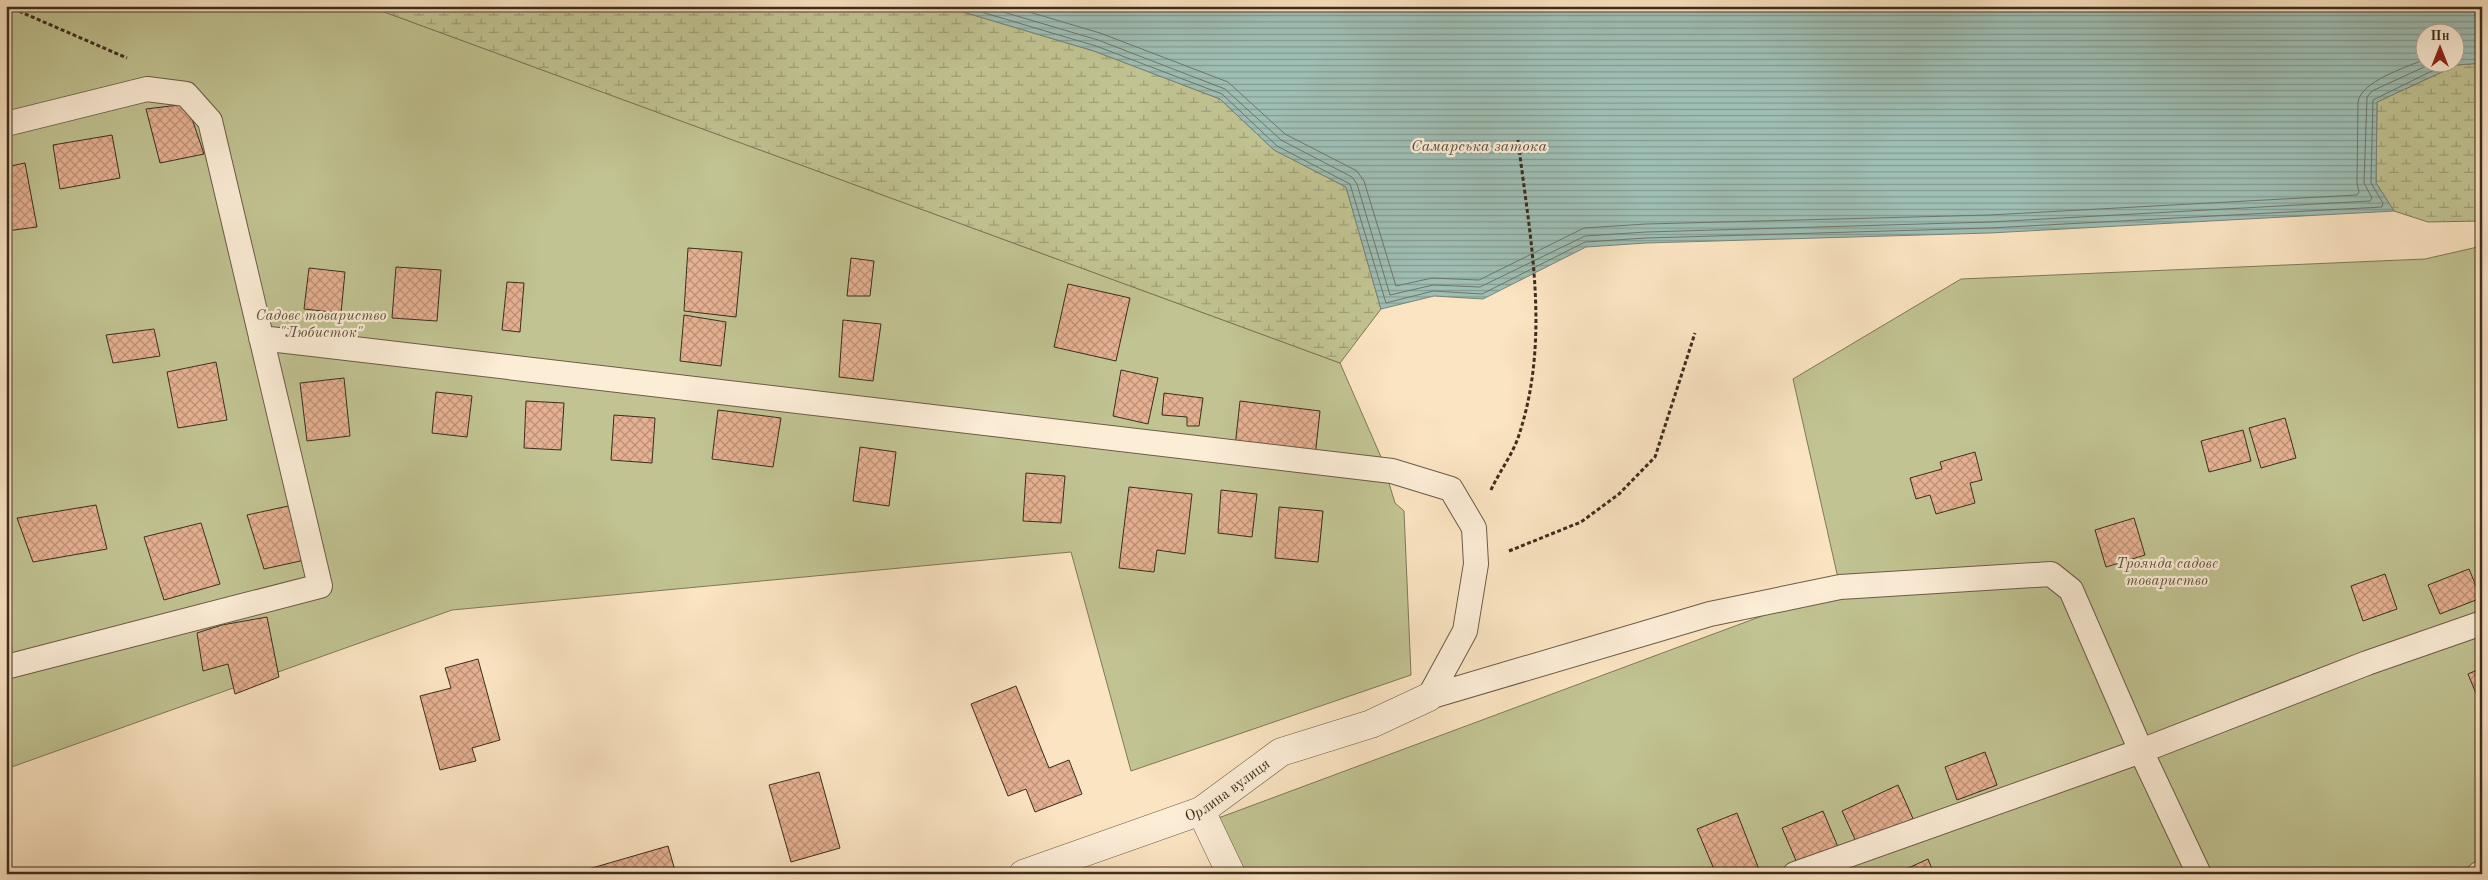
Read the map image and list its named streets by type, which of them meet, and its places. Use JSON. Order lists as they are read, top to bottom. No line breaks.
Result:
{"streets":{"street":["Орлина вулиця"]},"water":["Самарська затока"],"parks":["Садове товариство \"Любисток\"","Троянда садове товариство"],"north":"top"}
